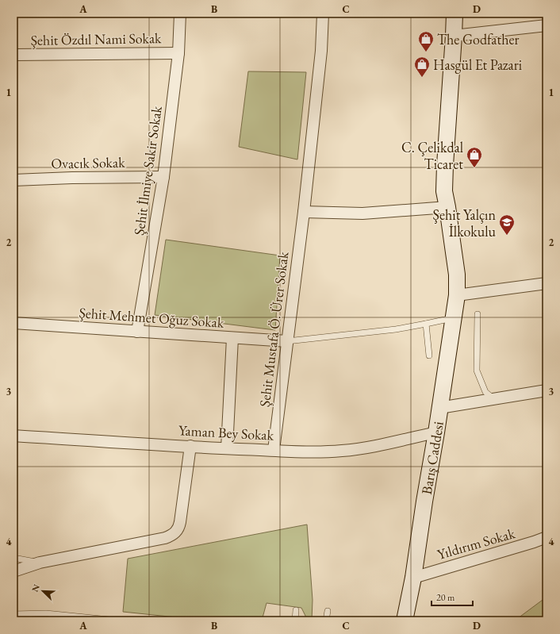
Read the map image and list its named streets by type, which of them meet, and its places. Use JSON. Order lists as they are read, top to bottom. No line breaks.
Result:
{"streets":{"street":["Şehit Özdıl Nami Sokak","Ovacık Sokak","Şehit İlmiye Sakir Sokak","Şehit Mehmet Oğuz Sokak","Şehit Mustafa Ö. Ürer Sokak","Yaman Bey Sokak","Barış Caddesi","Yıldırım Sokak"]},"crossings":[["Şehit Özdıl Nami Sokak","Şehit İlmiye Sakir Sokak"],["Ovacık Sokak","Şehit İlmiye Sakir Sokak"],["Şehit İlmiye Sakir Sokak","Şehit Mehmet Oğuz Sokak"],["Şehit Mehmet Oğuz Sokak","Şehit Mustafa Ö. Ürer Sokak"],["Şehit Mustafa Ö. Ürer Sokak","Yaman Bey Sokak"],["Yaman Bey Sokak","Barış Caddesi"],["Barış Caddesi","Yıldırım Sokak"]],"places":{"shop":["The Godfather","Hasgül Et Pazari","C. Çelikdal Ticaret"],"school or university":["Şehit Yalçın İlkokulu"]},"scale_bar":"20 m","north":"top left","grid":{"columns":["A","B","C","D"],"rows":["1","2","3","4"]}}
